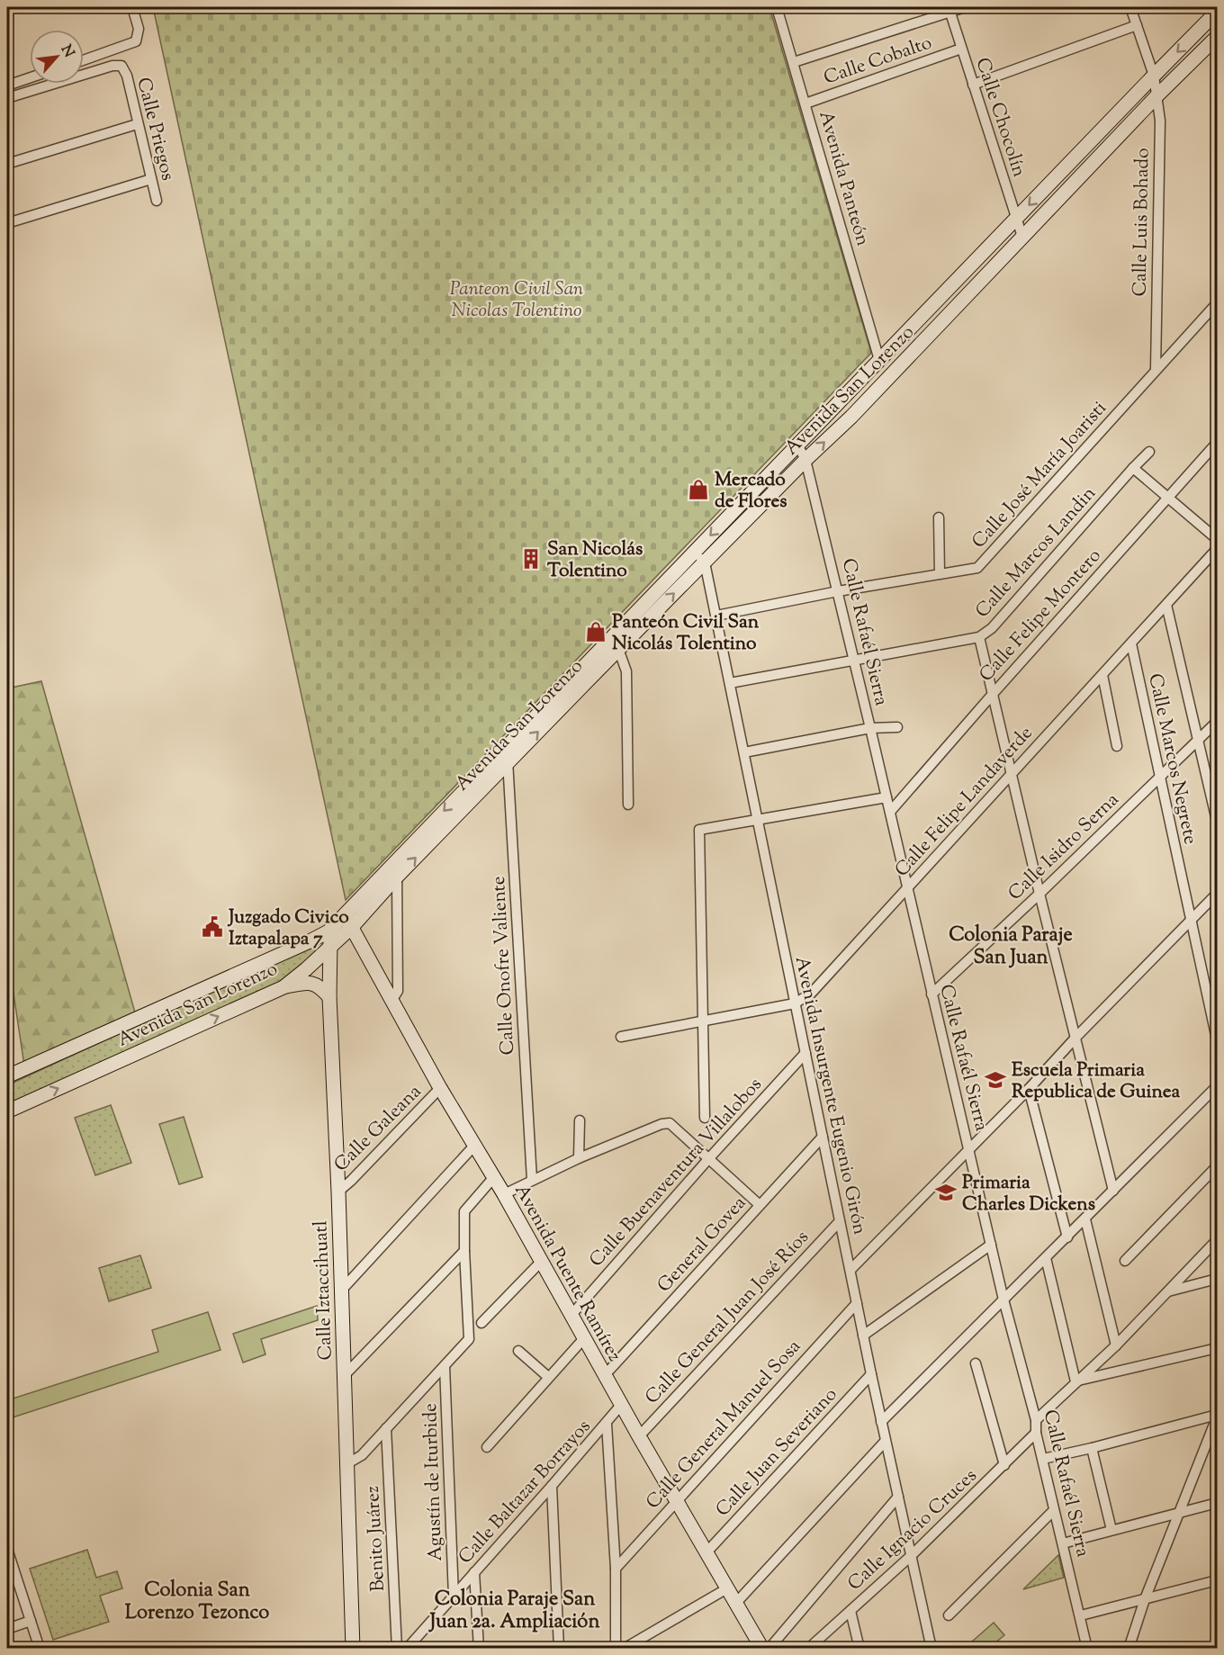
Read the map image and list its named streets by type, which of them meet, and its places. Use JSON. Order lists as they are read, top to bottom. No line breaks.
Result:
{"streets":{"main road":["Avenida San Lorenzo","Avenida Puente Ramírez","Calle Iztaccihuatl"],"street":["Calle Cobalto","Calle Chocolín","Calle Priegos","Avenida Panteón","Calle Luis Bohado","Calle José María Joaristi","Calle Marcos Landin","Calle Felipe Montero","Calle Rafaél Sierra","Calle Marcos Negrete","Calle Felipe Landaverde","Calle Isidro Serna","Calle Onofre Valiente","Avenida Insurgente Eugenio Girón","Calle Galeana","Calle Buenaventura Villalobos","General Govea","Calle General Juan José Ríos","Calle General Manuel Sosa","Calle Juan Severiano","Agustín de Iturbide","Calle Baltazar Borrayos","Calle Ignacio Cruces","Benito Juárez"]},"crossings":[["Calle Cobalto","Calle Chocolín"],["Calle Cobalto","Avenida Panteón"],["Calle Chocolín","Avenida San Lorenzo"],["Avenida Panteón","Avenida San Lorenzo"],["Calle Luis Bohado","Avenida San Lorenzo"],["Calle Luis Bohado","Calle José María Joaristi"],["Avenida San Lorenzo","Calle Rafaél Sierra"],["Avenida San Lorenzo","Calle Onofre Valiente"],["Avenida San Lorenzo","Avenida Insurgente Eugenio Girón"],["Avenida San Lorenzo","Avenida Puente Ramírez"],["Avenida San Lorenzo","Calle Iztaccihuatl"],["Calle José María Joaristi","Calle Rafaél Sierra"],["Calle José María Joaristi","Avenida Insurgente Eugenio Girón"],["Calle Marcos Landin","Calle Rafaél Sierra"],["Calle Marcos Landin","Avenida Insurgente Eugenio Girón"],["Calle Felipe Montero","Calle Rafaél Sierra"],["Calle Rafaél Sierra","Calle Felipe Landaverde"],["Calle Rafaél Sierra","Calle Isidro Serna"],["Calle Rafaél Sierra","Calle Ignacio Cruces"],["Calle Marcos Negrete","Calle Felipe Landaverde"],["Calle Marcos Negrete","Calle Isidro Serna"],["Calle Felipe Landaverde","Avenida Insurgente Eugenio Girón"],["Avenida Insurgente Eugenio Girón","Calle Buenaventura Villalobos"],["Avenida Insurgente Eugenio Girón","General Govea"],["Avenida Insurgente Eugenio Girón","Calle General Juan José Ríos"],["Avenida Insurgente Eugenio Girón","Calle General Manuel Sosa"],["Avenida Insurgente Eugenio Girón","Calle Juan Severiano"],["Avenida Insurgente Eugenio Girón","Calle Ignacio Cruces"],["Calle Galeana","Avenida Puente Ramírez"],["Calle Galeana","Calle Iztaccihuatl"],["Calle Buenaventura Villalobos","Avenida Puente Ramírez"],["General Govea","Avenida Puente Ramírez"],["Avenida Puente Ramírez","Calle General Juan José Ríos"],["Avenida Puente Ramírez","Calle General Manuel Sosa"],["Avenida Puente Ramírez","Calle Juan Severiano"],["Avenida Puente Ramírez","Calle Baltazar Borrayos"],["Agustín de Iturbide","Calle Baltazar Borrayos"]],"districts":["Colonia Paraje San Juan","Colonia San Lorenzo Tezonco","Colonia Paraje San Juan 2a. Ampliación"],"parks":["Panteon Civil San Nicolas Tolentino"],"places":{"shop":["Mercado de Flores","Panteón Civil San Nicolás Tolentino"],"building":["San Nicolás Tolentino"],"public building":["Juzgado Civico Iztapalapa 7"],"school or university":["Escuela Primaria Republica de Guinea","Primaria Charles Dickens"]},"north":"top right"}
